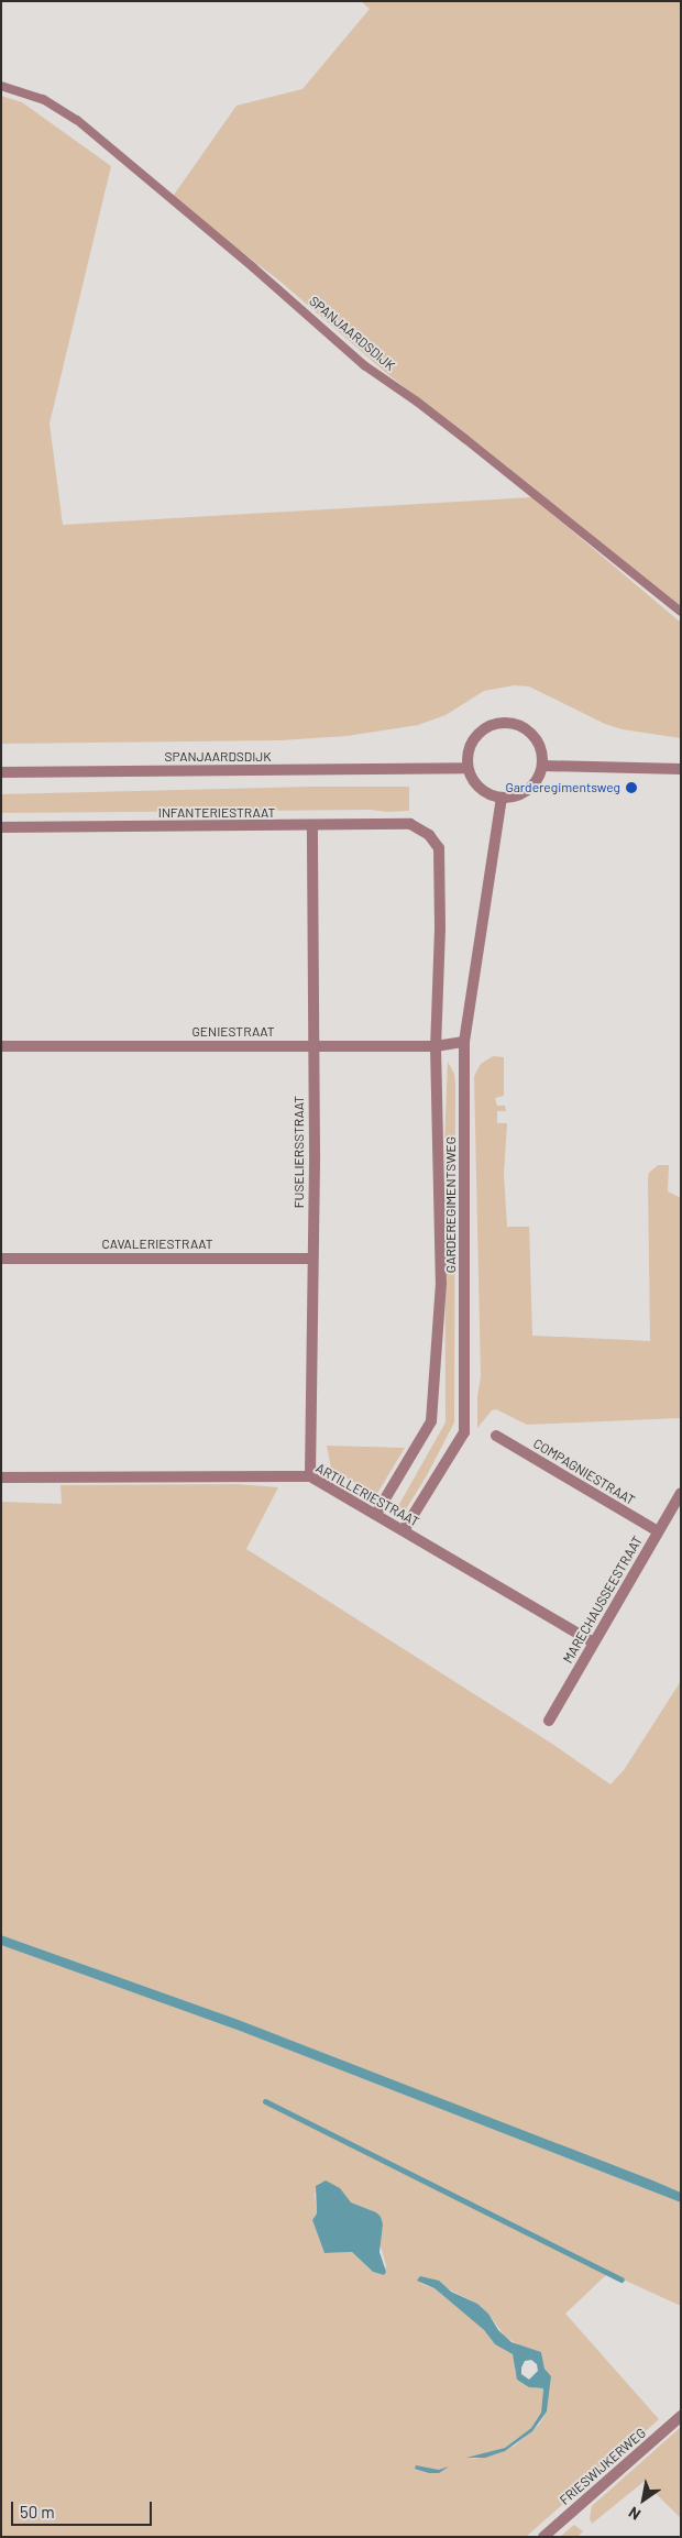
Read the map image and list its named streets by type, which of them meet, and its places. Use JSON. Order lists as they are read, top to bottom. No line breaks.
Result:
{"streets":{"street":["SPANJAARDSDIJK","INFANTERIESTRAAT","GENIESTRAAT","FUSELIERSSTRAAT","GARDEREGIMENTSWEG","CAVALERIESTRAAT","COMPAGNIESTRAAT","ARTILLERIESTRAAT","MARECHAUSSEESTRAAT","FRIESWIJKERWEG"]},"crossings":[["SPANJAARDSDIJK","GARDEREGIMENTSWEG"],["INFANTERIESTRAAT","FUSELIERSSTRAAT"],["INFANTERIESTRAAT","GARDEREGIMENTSWEG"],["GENIESTRAAT","FUSELIERSSTRAAT"],["GENIESTRAAT","GARDEREGIMENTSWEG"],["FUSELIERSSTRAAT","CAVALERIESTRAAT"],["FUSELIERSSTRAAT","ARTILLERIESTRAAT"],["GARDEREGIMENTSWEG","ARTILLERIESTRAAT"],["COMPAGNIESTRAAT","MARECHAUSSEESTRAAT"],["ARTILLERIESTRAAT","MARECHAUSSEESTRAAT"]],"places":["Garderegimentsweg"],"scale_bar":"50 m","north":"bottom left"}
